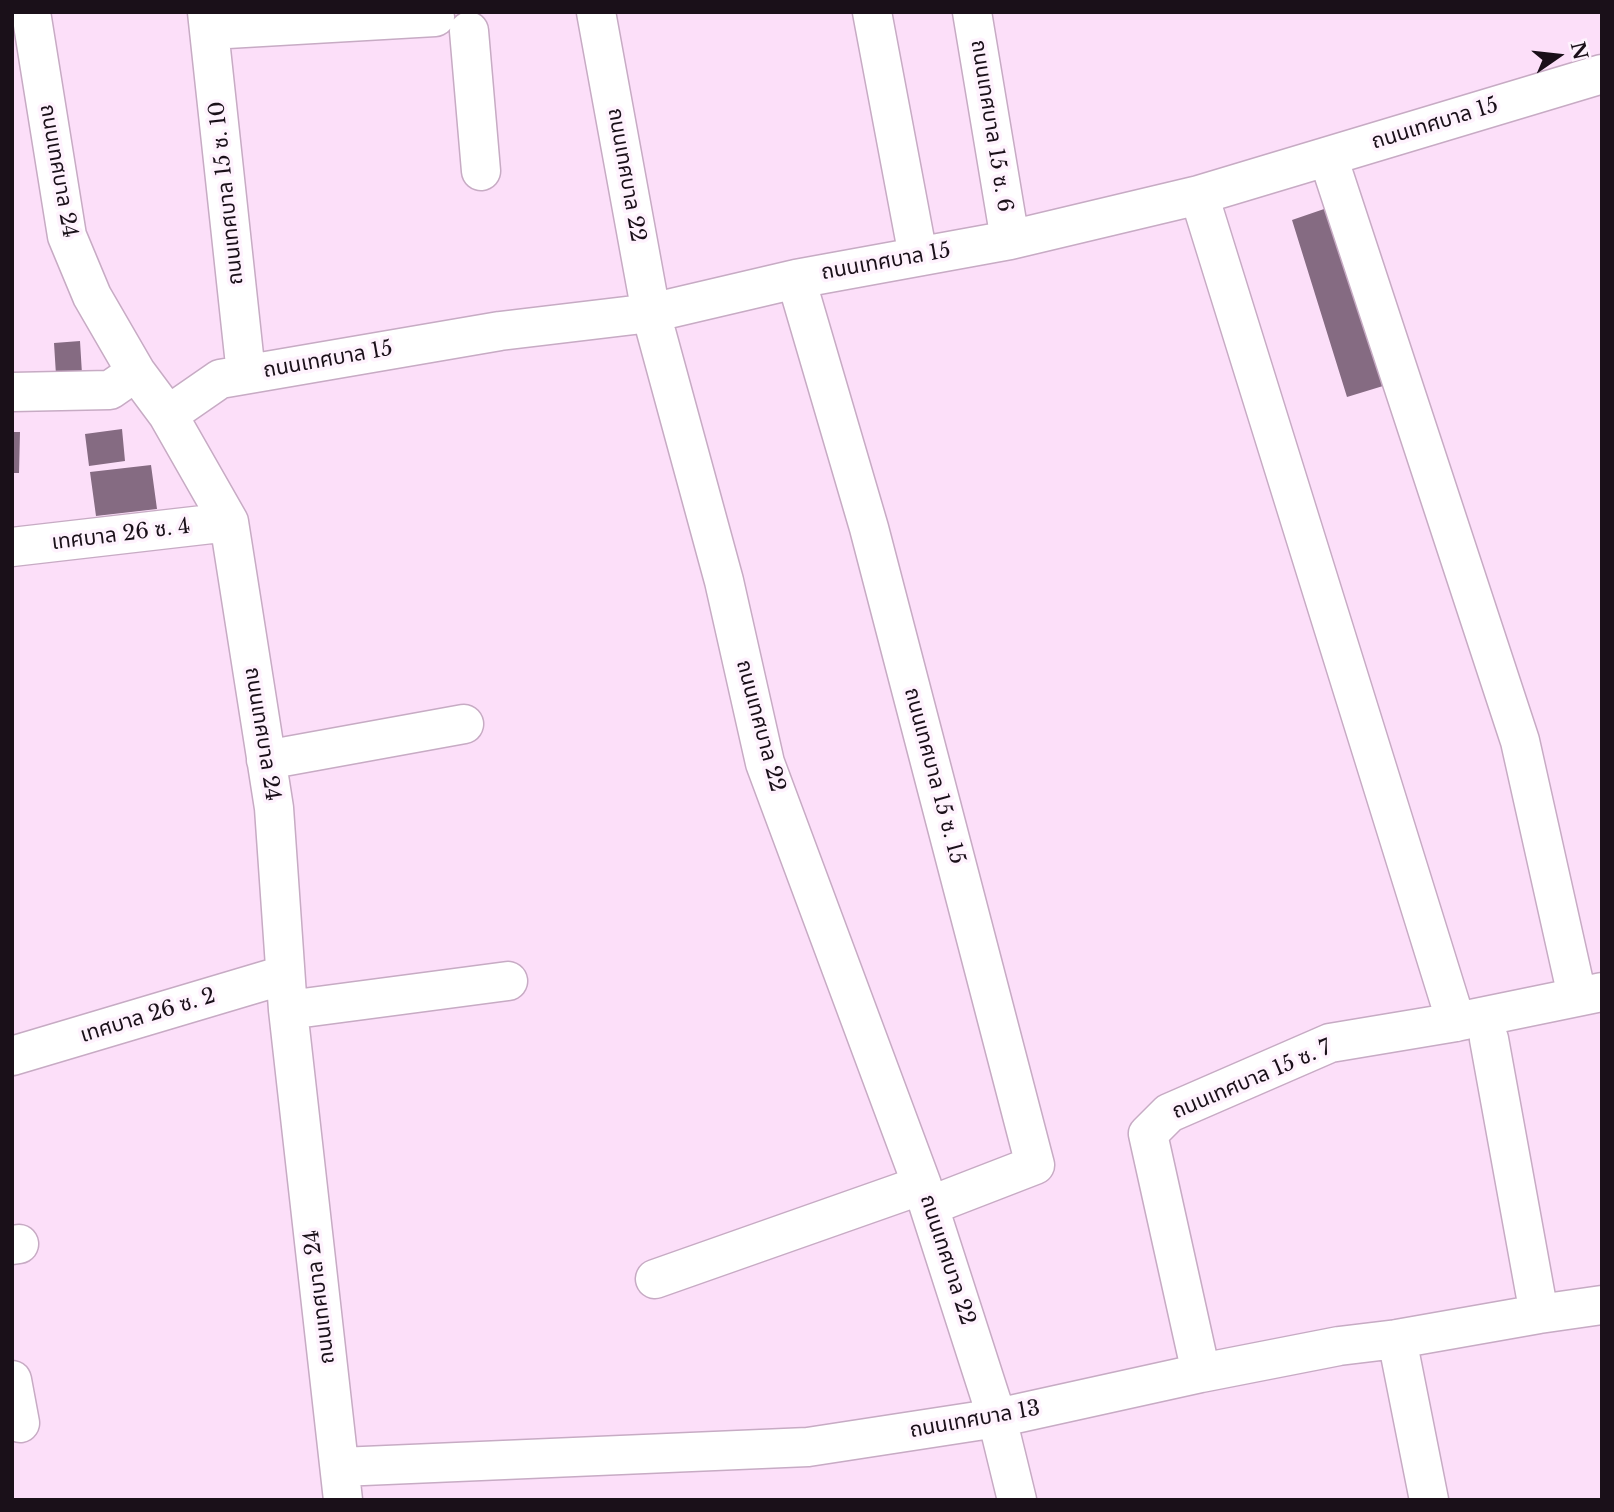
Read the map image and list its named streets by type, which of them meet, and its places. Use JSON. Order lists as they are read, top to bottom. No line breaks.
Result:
{"streets":{"street":["ถนนเทศบาล 15","ถนนเทศบาล 15 ซ. 6","ถนนเทศบาล 24","ถนนเทศบาล 22","ถนนเทศบาล 15 ซ. 10","เทศบาล 26 ซ. 4","ถนนเทศบาล 15 ซ. 15","เทศบาล 26 ซ. 2","ถนนเทศบาล 15 ซ. 7","ถนนเทศบาล 13"]},"crossings":[["ถนนเทศบาล 15","ถนนเทศบาล 15 ซ. 6"],["ถนนเทศบาล 15","ถนนเทศบาล 24"],["ถนนเทศบาล 15","ถนนเทศบาล 22"],["ถนนเทศบาล 15","ถนนเทศบาล 15 ซ. 10"],["ถนนเทศบาล 15","ถนนเทศบาล 15 ซ. 15"],["ถนนเทศบาล 24","เทศบาล 26 ซ. 4"],["ถนนเทศบาล 24","เทศบาล 26 ซ. 2"],["ถนนเทศบาล 24","ถนนเทศบาล 13"],["ถนนเทศบาล 22","ถนนเทศบาล 15 ซ. 15"],["ถนนเทศบาล 22","ถนนเทศบาล 13"],["ถนนเทศบาล 15 ซ. 7","ถนนเทศบาล 13"]],"north":"right"}
